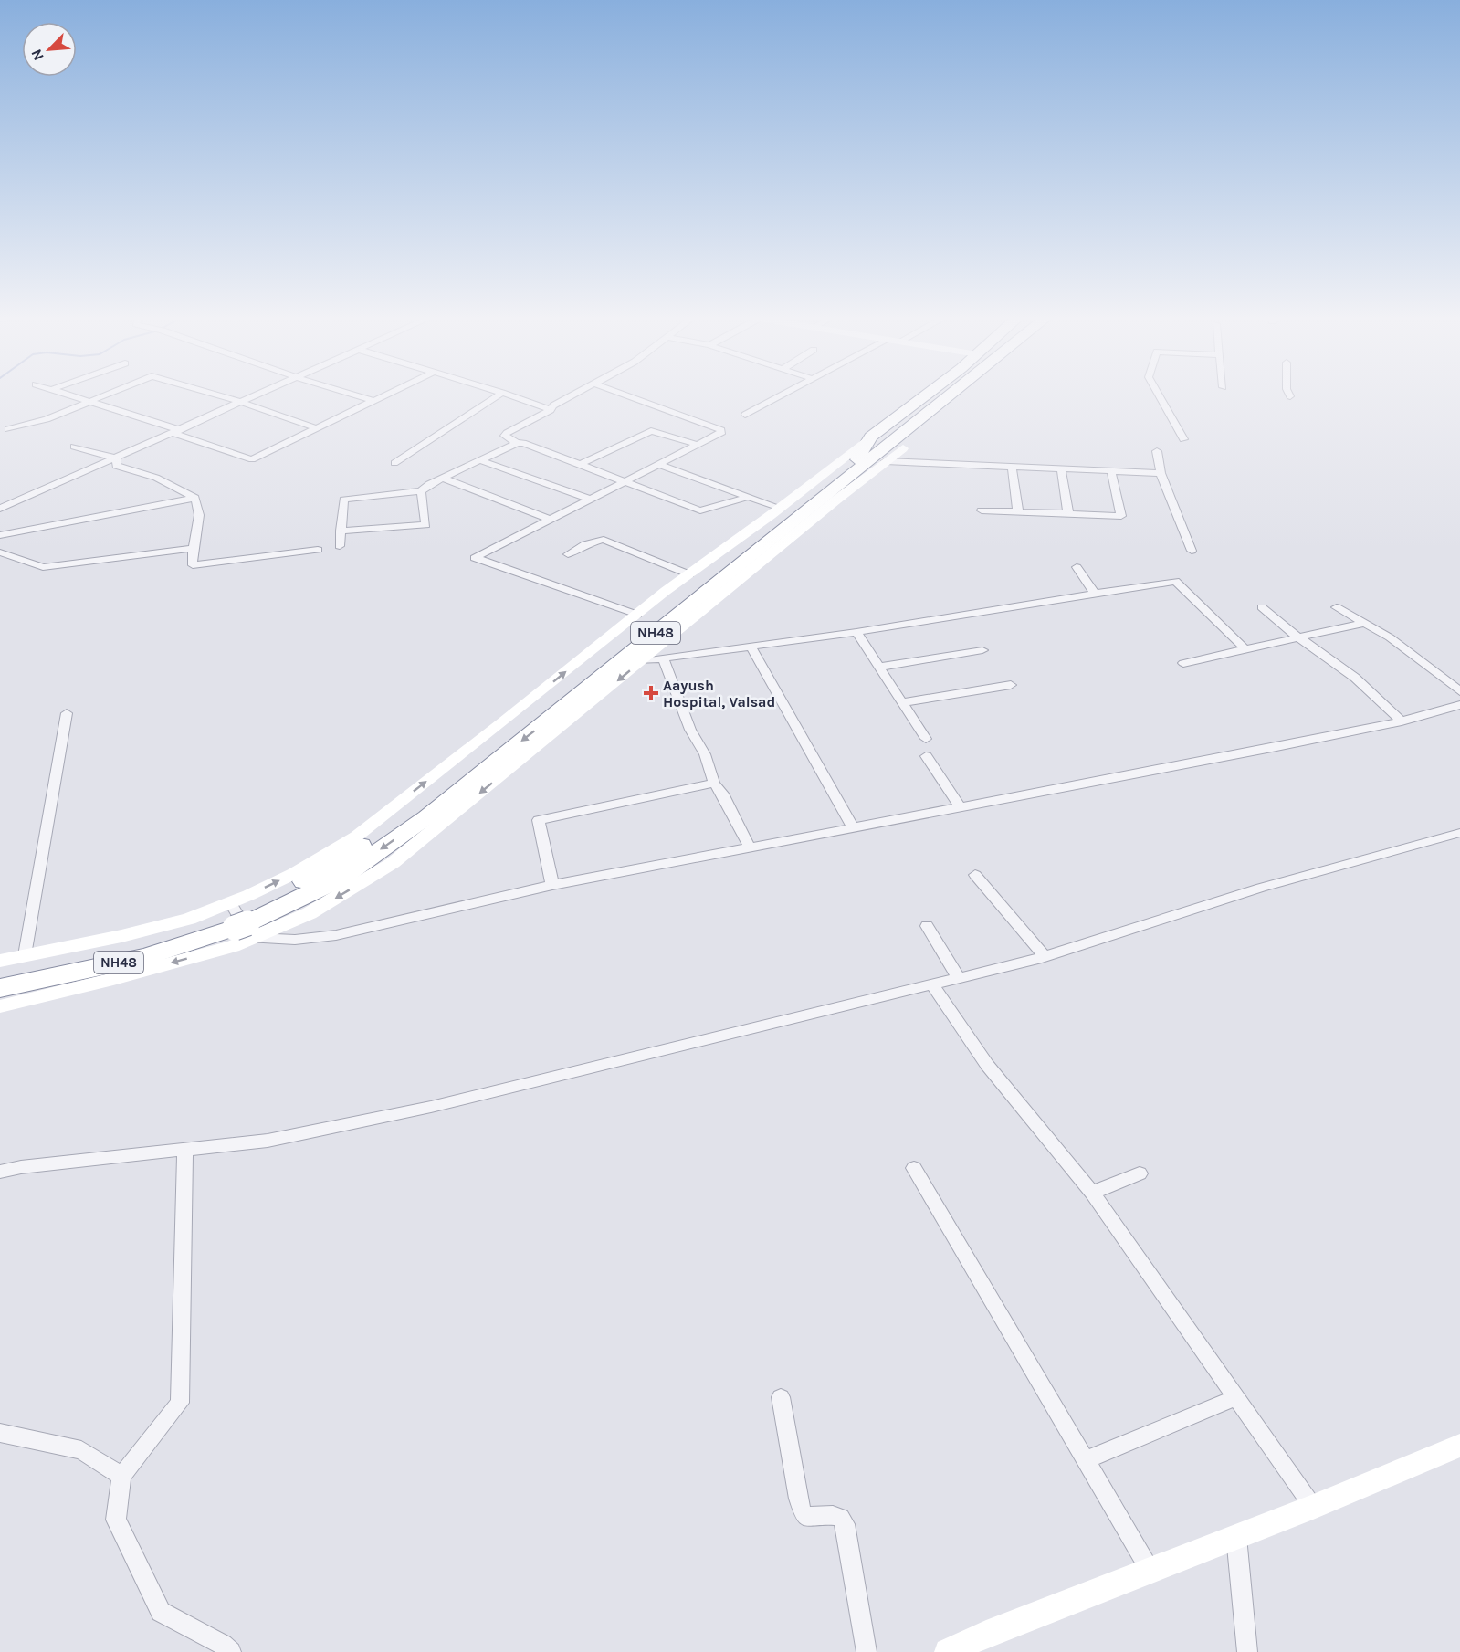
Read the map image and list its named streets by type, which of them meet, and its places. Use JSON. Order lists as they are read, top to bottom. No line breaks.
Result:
{"streets":{"highway":["NH48"]},"places":{"health":["Aayush Hospital, Valsad"]},"north":"bottom left"}
